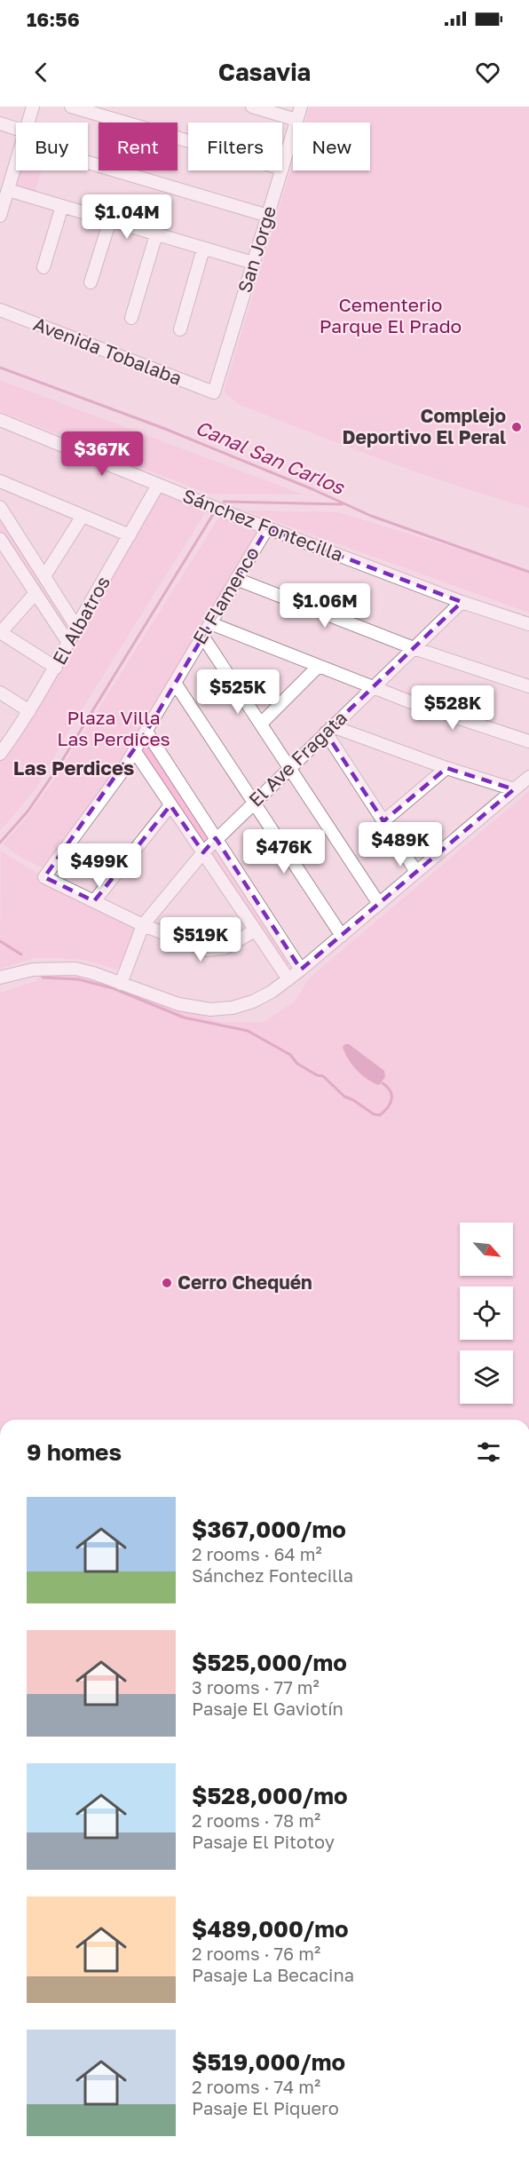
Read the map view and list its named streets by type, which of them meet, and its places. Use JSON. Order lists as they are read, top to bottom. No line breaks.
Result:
{"streets":{"street":["San Jorge","Avenida Tobalaba","Sánchez Fontecilla","El Flamenco","El Albatros","El Ave Fragata"]},"crossings":[["San Jorge","Avenida Tobalaba"],["Sánchez Fontecilla","El Flamenco"],["Sánchez Fontecilla","El Albatros"],["Sánchez Fontecilla","El Ave Fragata"]],"districts":["Las Perdices"],"water":["Canal San Carlos"],"parks":["Cementerio Parque El Prado","Plaza Villa Las Perdices"],"places":["Complejo Deportivo El Peral","Cerro Chequén"],"north":"bottom right","page":{"status":"16:56","header":"Casavia","chip":["Buy","Rent","Filters","New"],"price":["$1.04M","$367K","$1.06M","$525K","$528K","$489K","$476K","$499K","$519K"],"heading":"9 homes","list":[{"name":"$367,000/mo","note":"2 rooms · 64 m² · Sánchez Fontecilla"},{"name":"$525,000/mo","note":"3 rooms · 77 m² · Pasaje El Gaviotín"},{"name":"$528,000/mo","note":"2 rooms · 78 m² · Pasaje El Pitotoy"},{"name":"$489,000/mo","note":"2 rooms · 76 m² · Pasaje La Becacina"},{"name":"$519,000/mo","note":"2 rooms · 74 m² · Pasaje El Piquero"}]}}
